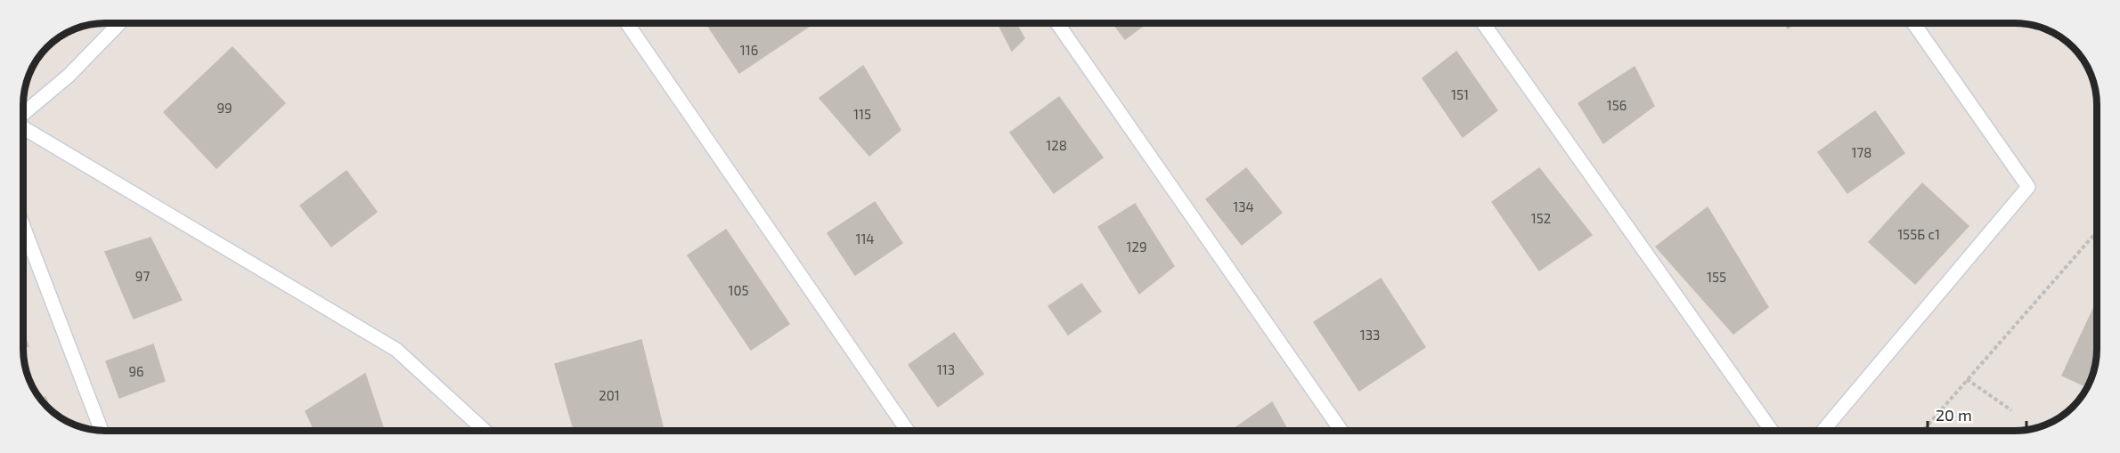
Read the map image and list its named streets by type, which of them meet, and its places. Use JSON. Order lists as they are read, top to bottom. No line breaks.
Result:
{"house_numbers":["116","151","156","99","115","128","178","134","152","155Б с1","114","129","97","155","105","133","113","96","201"],"scale_bar":"20 m"}
